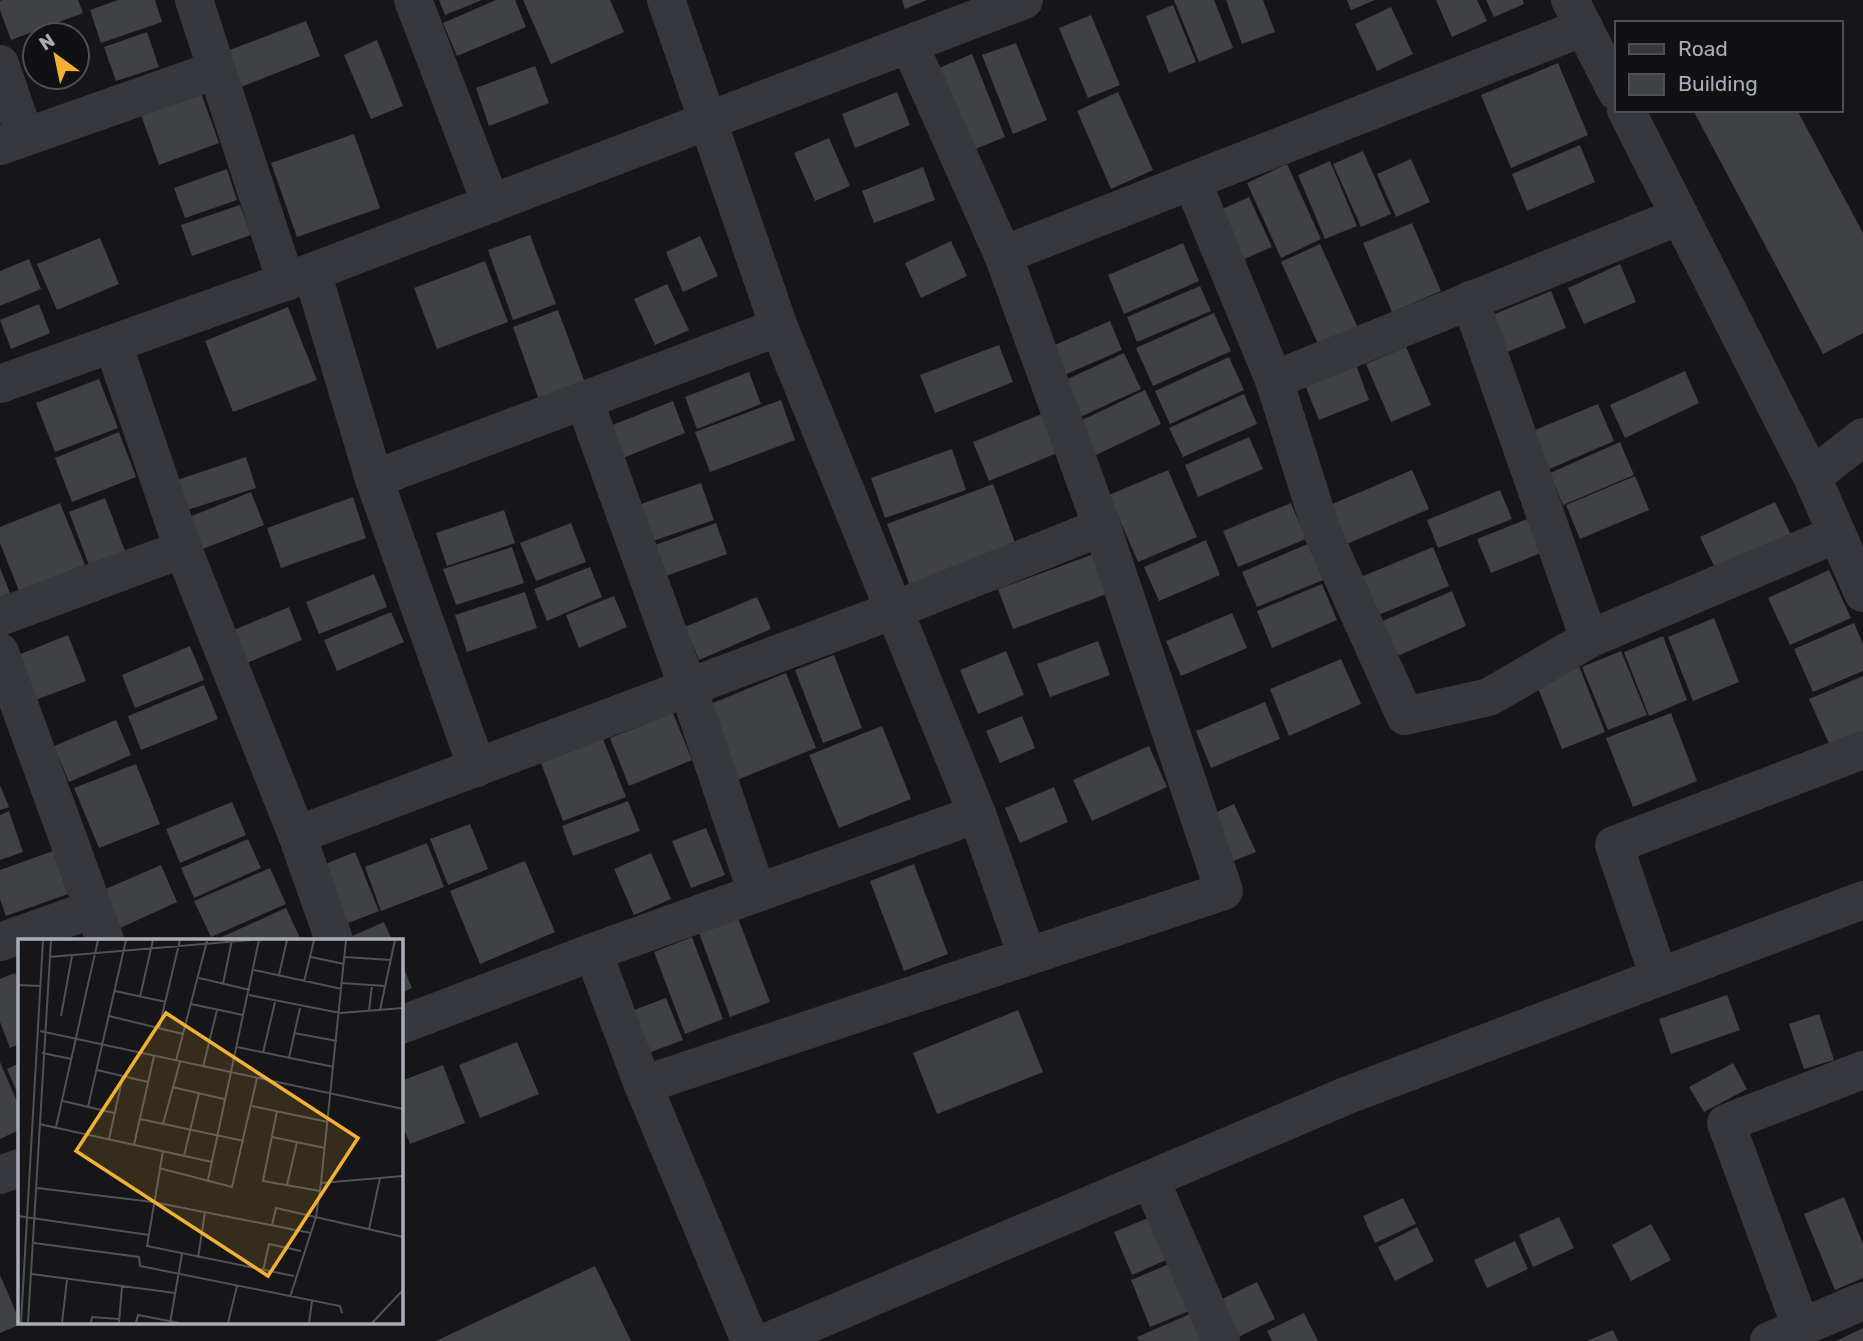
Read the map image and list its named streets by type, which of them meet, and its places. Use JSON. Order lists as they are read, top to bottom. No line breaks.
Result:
{"legend":["Road","Building"],"north":"top left"}
